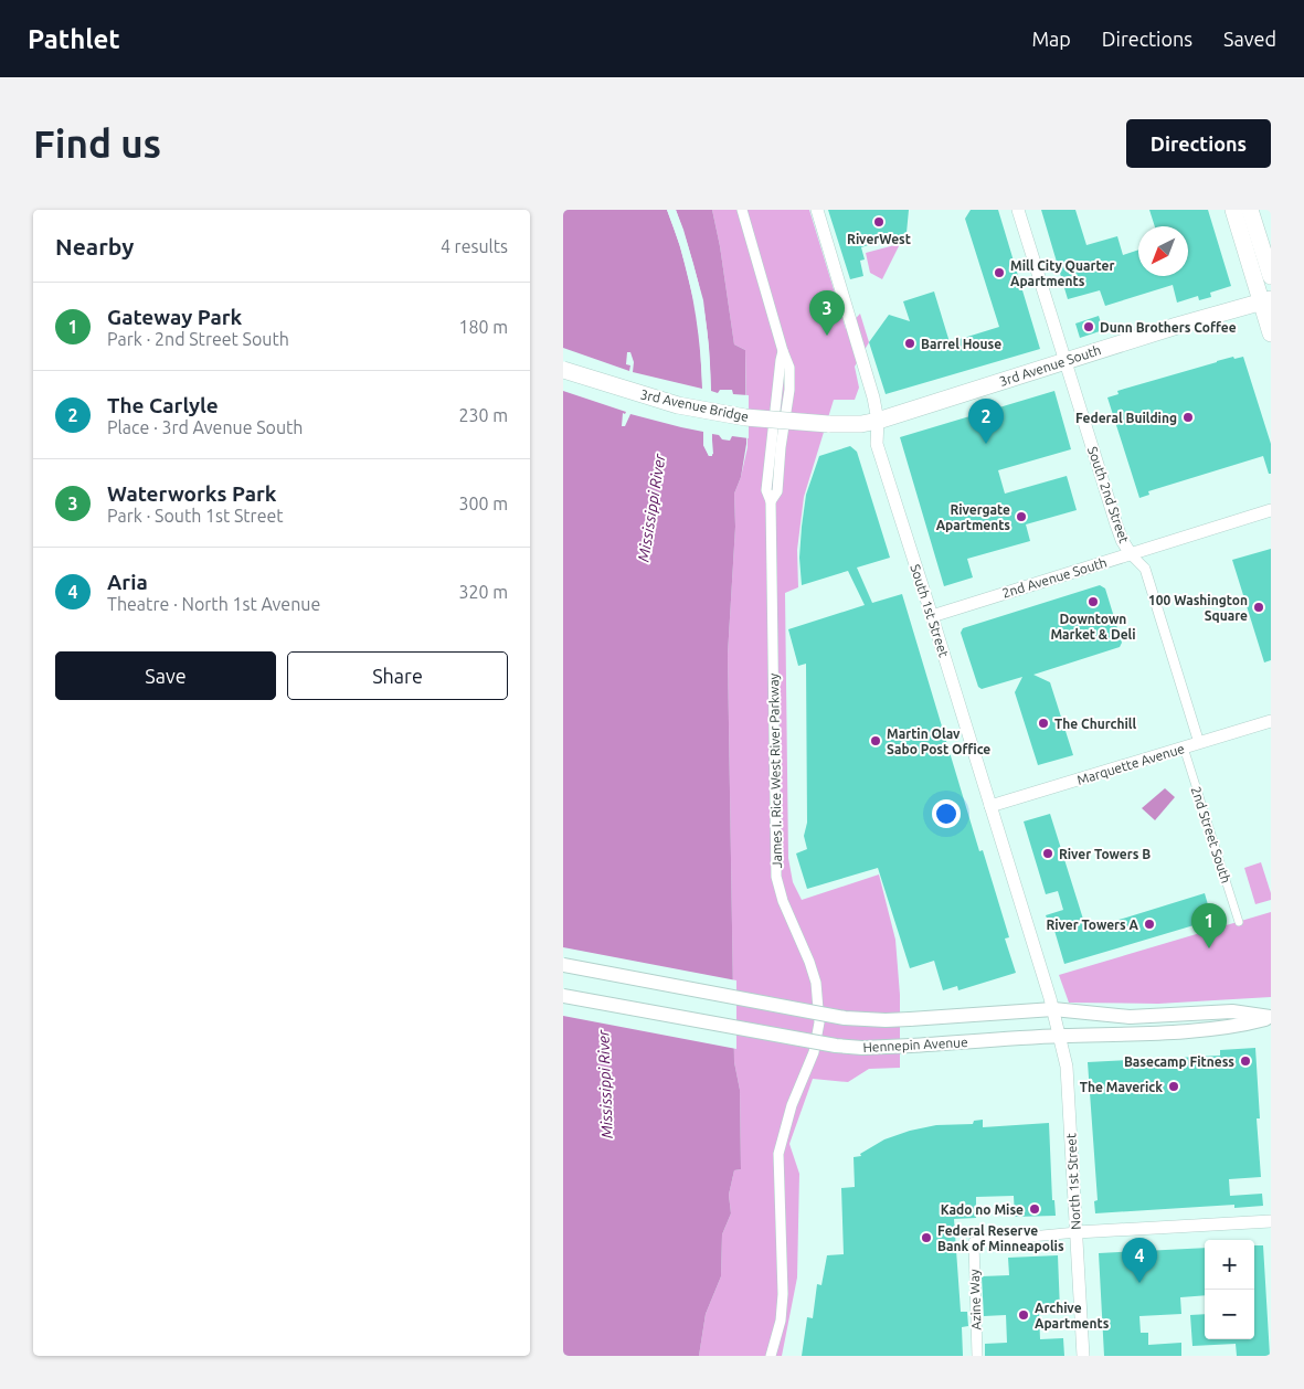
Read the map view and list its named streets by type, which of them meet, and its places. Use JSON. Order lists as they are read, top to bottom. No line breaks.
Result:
{"streets":{"main road":["3rd Avenue South","3rd Avenue Bridge","Hennepin Avenue"],"street":["South 2nd Street","2nd Avenue South","South 1st Street","Marquette Avenue","James I. Rice West River Parkway","2nd Street South","North 1st Street","Azine Way"]},"crossings":[["3rd Avenue South","3rd Avenue Bridge"],["3rd Avenue South","South 2nd Street"],["3rd Avenue South","South 1st Street"],["South 2nd Street","2nd Avenue South"],["South 2nd Street","Marquette Avenue"],["2nd Avenue South","South 1st Street"],["South 1st Street","Marquette Avenue"],["South 1st Street","Hennepin Avenue"],["South 1st Street","North 1st Street"],["Marquette Avenue","2nd Street South"],["Hennepin Avenue","North 1st Street"],["North 1st Street","Azine Way"]],"water":["Mississippi River"],"places":["RiverWest","Mill City Quarter Apartments","Dunn Brothers Coffee","Barrel House","Federal Building","Rivergate Apartments","Downtown Market & Deli","100 Washington Square","The Churchill","Martin Olav Sabo Post Office","River Towers B","River Towers A","Basecamp Fitness","The Maverick","Kado no Mise","Federal Reserve Bank of Minneapolis","Archive Apartments"],"north":"bottom left","page":{"header":"Pathlet","nav":["Map","Directions","Saved"],"buttons":["Directions",["Save","Share"]],"title":"Find us","heading":["Nearby","4 results"],"list":[{"mark":"1","name":"Gateway Park","note":"Park · 2nd Street South","value":"180 m"},{"mark":"2","name":"The Carlyle","note":"Place · 3rd Avenue South","value":"230 m"},{"mark":"3","name":"Waterworks Park","note":"Park · South 1st Street","value":"300 m"},{"mark":"4","name":"Aria","note":"Theatre · North 1st Avenue","value":"320 m"}],"pins":["3","2","1","4"],"map_buttons":["+","−"]}}
